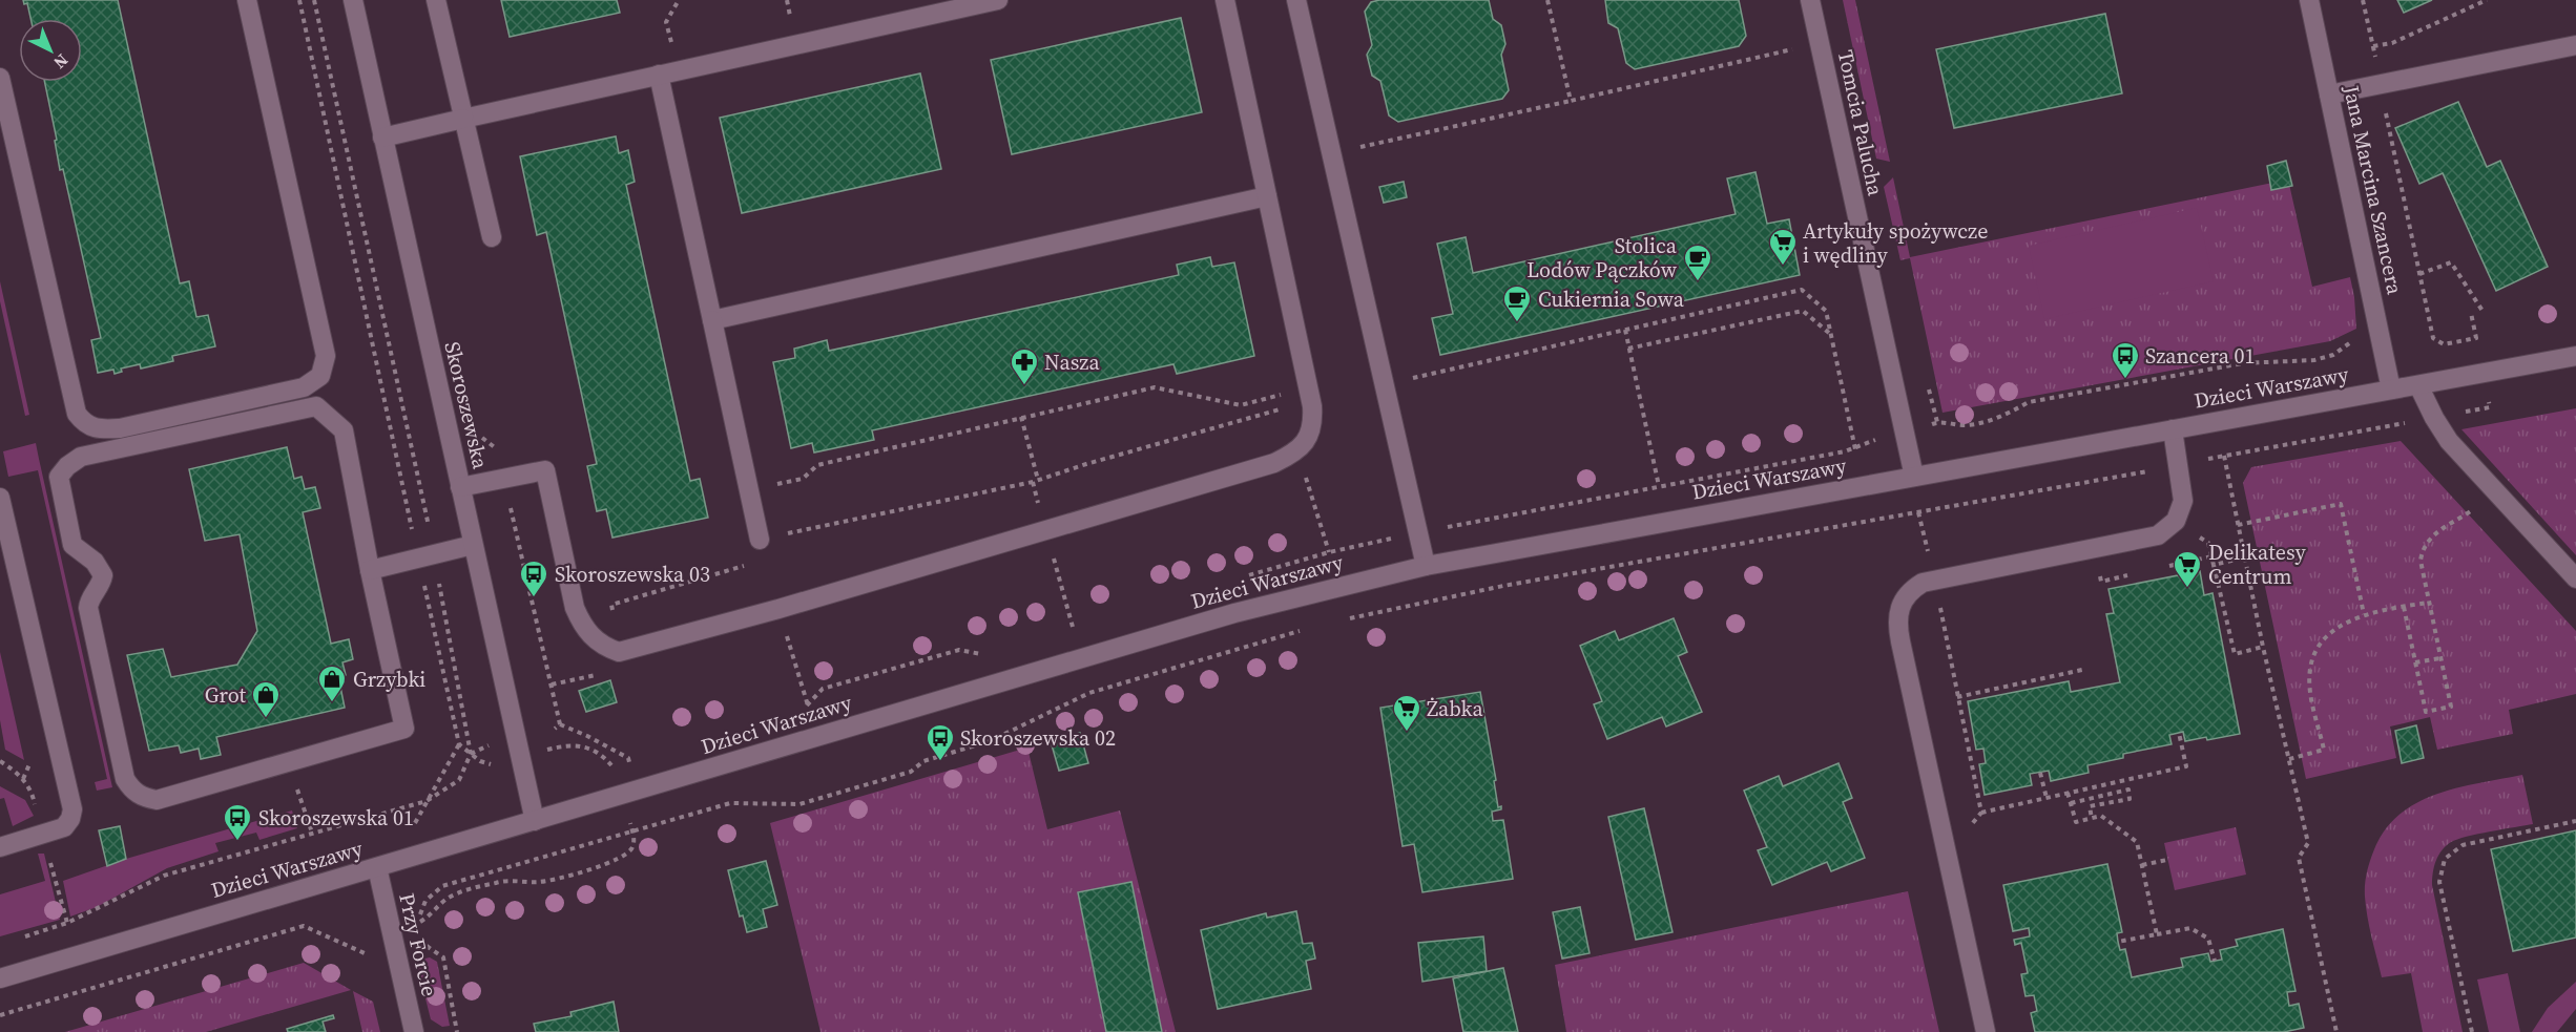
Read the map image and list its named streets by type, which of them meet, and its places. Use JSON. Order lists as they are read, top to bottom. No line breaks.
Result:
{"streets":{"street":["Tomcia Palucha","Jana Marcina Szancera","Dzieci Warszawy","Skoroszewska","Przy Forcie"]},"crossings":[["Tomcia Palucha","Dzieci Warszawy"],["Jana Marcina Szancera","Dzieci Warszawy"],["Dzieci Warszawy","Skoroszewska"],["Dzieci Warszawy","Przy Forcie"]],"places":{"supermarket":["Artykuły spożywcze i wędliny","Delikatesy Centrum","Żabka"],"cafe":["Stolica Lodów Pączków","Cukiernia Sowa"],"bus stop":["Szancera 01","Skoroszewska 03","Skoroszewska 02","Skoroszewska 01"],"pharmacy":["Nasza"],"shop":["Grzybki","Grot"]},"north":"bottom right"}
